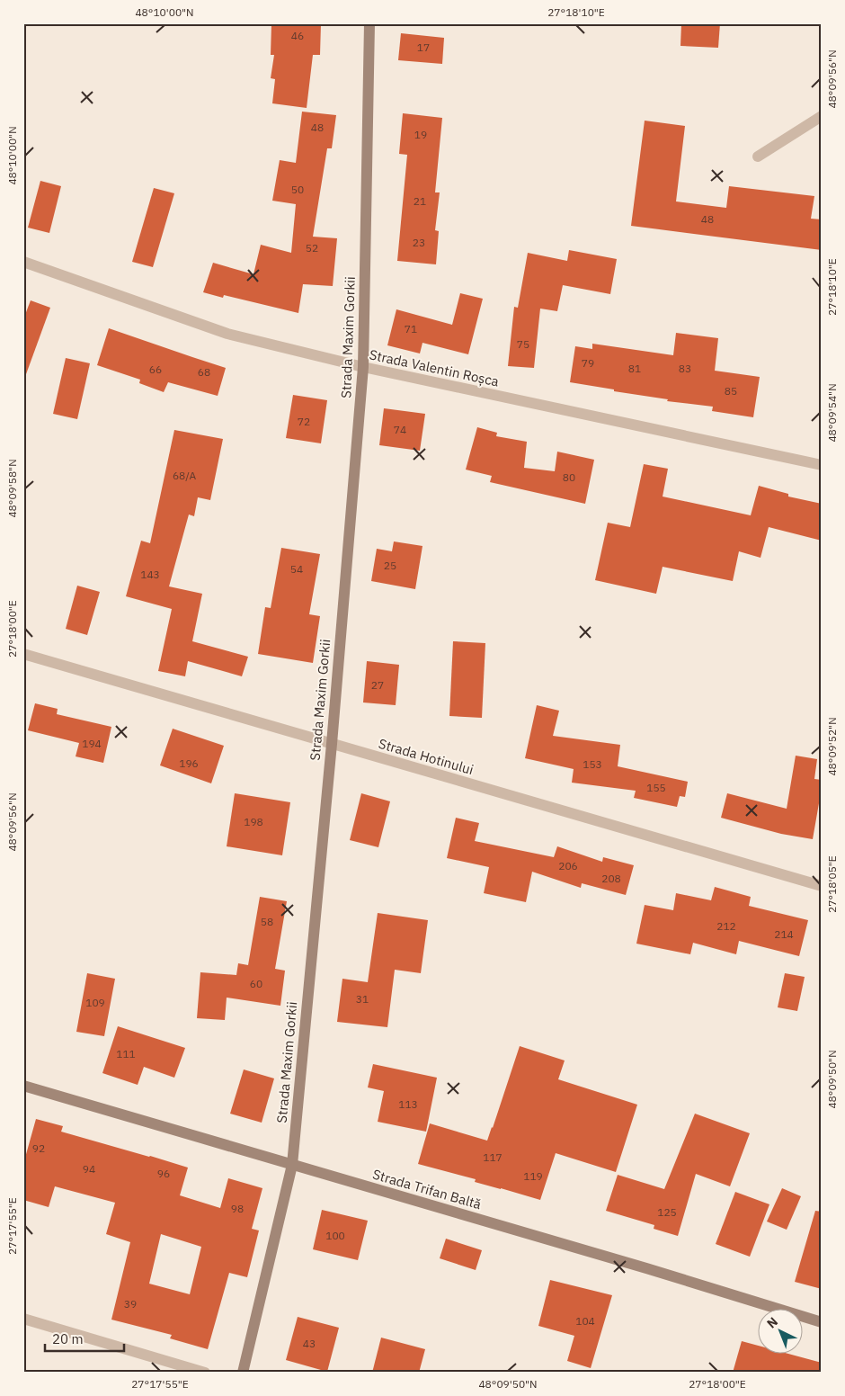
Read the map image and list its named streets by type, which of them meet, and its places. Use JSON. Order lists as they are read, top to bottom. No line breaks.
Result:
{"streets":{"street":["Strada Maxim Gorkii","Strada Valentin Roșca","Strada Hotinului","Strada Trifan Baltă"]},"crossings":[["Strada Maxim Gorkii","Strada Valentin Roșca"],["Strada Maxim Gorkii","Strada Hotinului"],["Strada Maxim Gorkii","Strada Trifan Baltă"]],"house_numbers":["46","17","48","19","50","21","48","23","52","71","75","79","81","83","66","68","85","72","74","68/A","80","25","54","143","27","194","196","153","155","198","206","208","58","212","214","60","31","109","111","113","92","117","94","96","119","98","125","100","39","104","43"],"scale_bar":"20 m","north":"top left","coordinates":["48°10'00\"N","27°18'10\"E","48°09'56\"N","48°09'54\"N","48°09'58\"N","27°18'00\"E","48°09'52\"N","27°18'05\"E","48°09'50\"N","27°17'55\"E"]}
